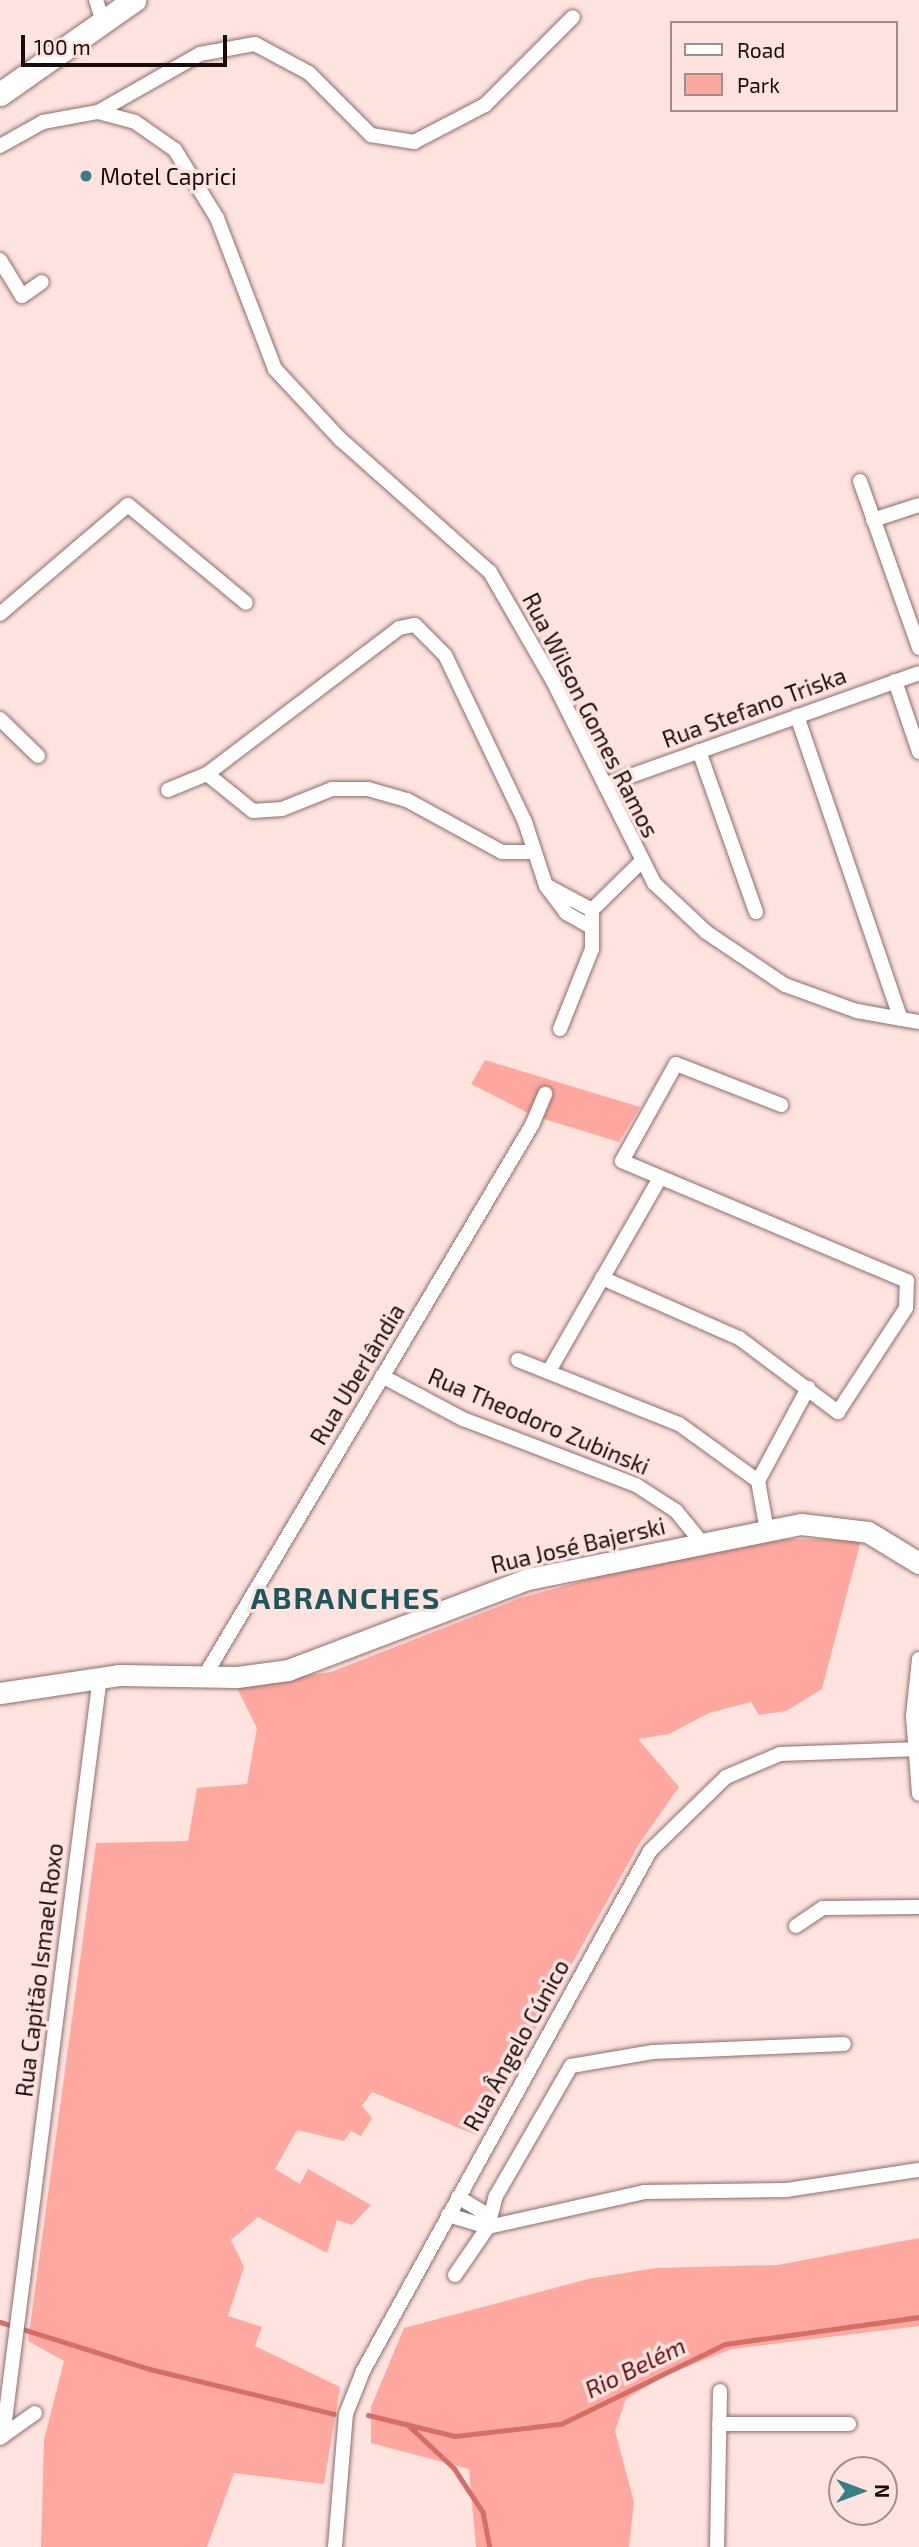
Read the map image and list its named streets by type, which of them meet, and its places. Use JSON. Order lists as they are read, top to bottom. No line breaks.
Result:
{"streets":{"main road":["Rua José Bajerski"],"street":["Rua Stefano Triska","Rua Wilson Gomes Ramos","Rua Uberlândia","Rua Theodoro Zubinski","Rua Capitão Ismael Roxo","Rua Ângelo Cúnico"]},"crossings":[["Rua Stefano Triska","Rua Wilson Gomes Ramos"],["Rua Uberlândia","Rua Theodoro Zubinski"],["Rua Uberlândia","Rua José Bajerski"],["Rua Theodoro Zubinski","Rua José Bajerski"],["Rua José Bajerski","Rua Capitão Ismael Roxo"]],"districts":["ABRANCHES"],"water":["Rio Belém"],"places":["Motel Caprici"],"legend":["Road","Park"],"scale_bar":"100 m","north":"right"}
